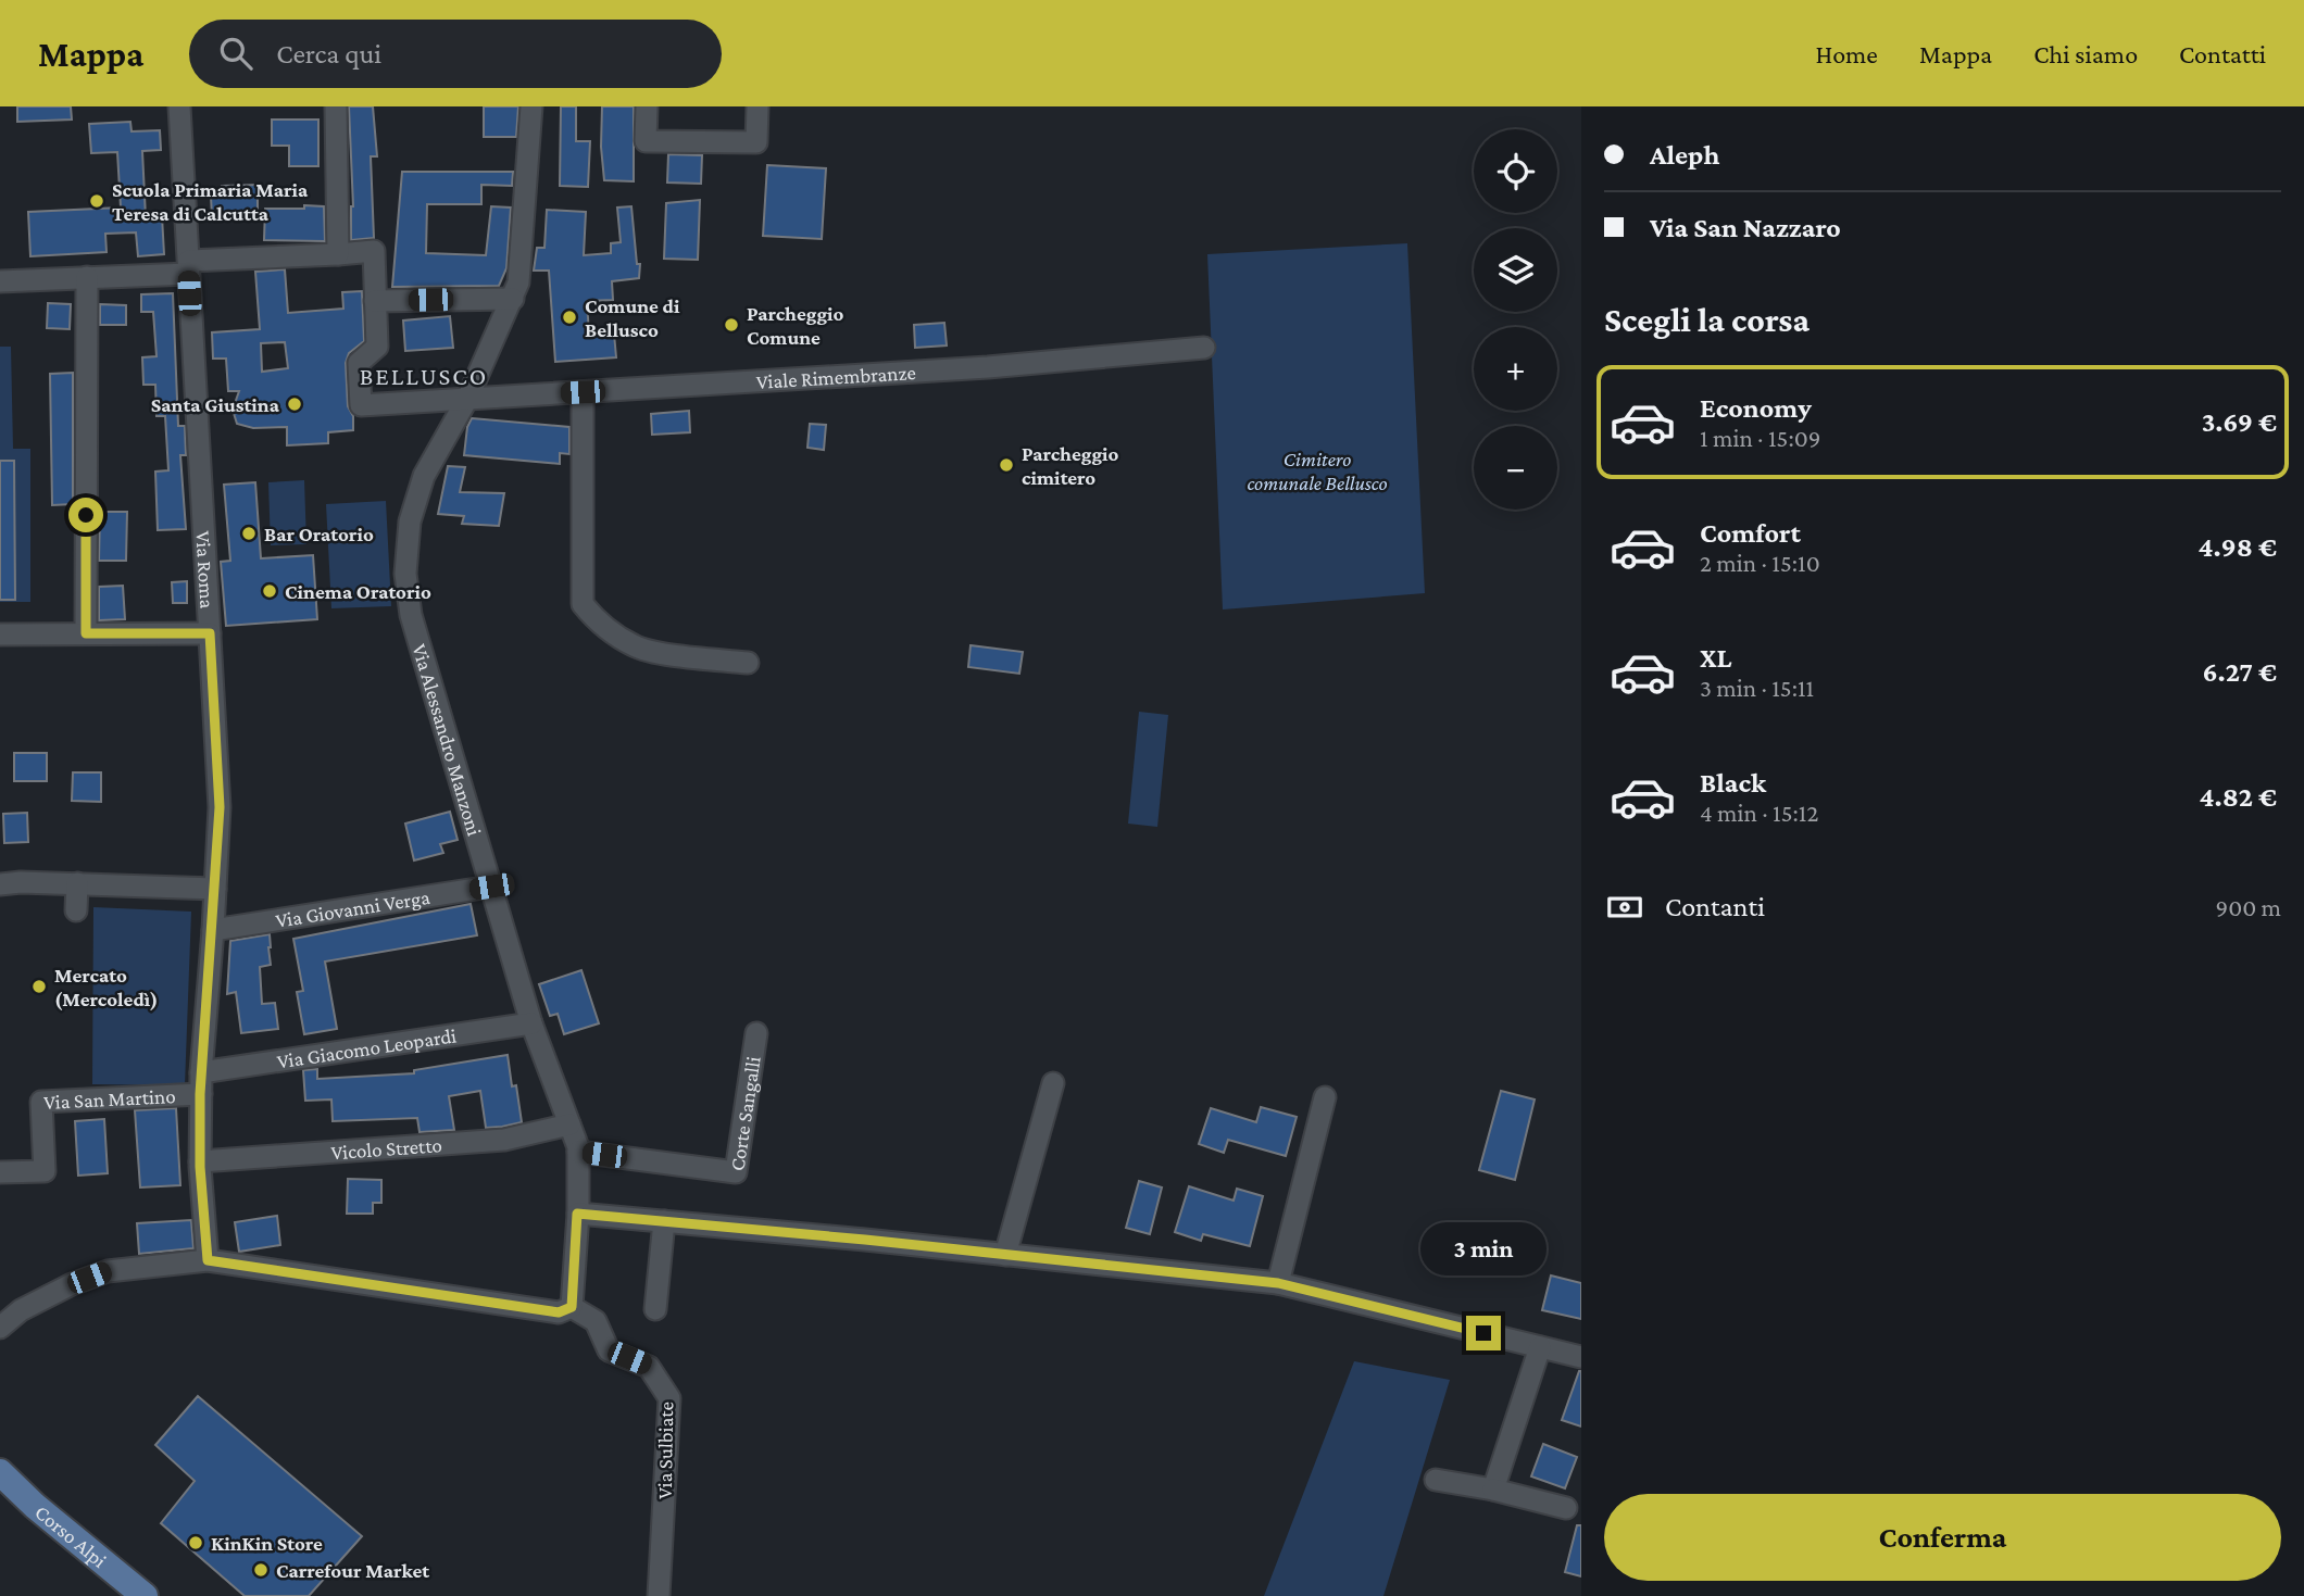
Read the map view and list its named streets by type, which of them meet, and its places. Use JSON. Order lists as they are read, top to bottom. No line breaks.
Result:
{"streets":{"main road":["Corso Alpi"],"street":["Viale Rimembranze","Via Roma","Via Alessandro Manzoni","Via Giovanni Verga","Via Giacomo Leopardi","Via San Martino","Corte Sangalli","Vicolo Stretto","Via Sulbiate"]},"crossings":[["Viale Rimembranze","Via Alessandro Manzoni"],["Via Roma","Via Giovanni Verga"],["Via Roma","Via Giacomo Leopardi"],["Via Roma","Via San Martino"],["Via Roma","Vicolo Stretto"],["Via Alessandro Manzoni","Via Giovanni Verga"],["Via Alessandro Manzoni","Via Giacomo Leopardi"],["Via Alessandro Manzoni","Corte Sangalli"],["Via Alessandro Manzoni","Vicolo Stretto"],["Via Alessandro Manzoni","Via Sulbiate"]],"districts":["BELLUSCO"],"parks":["Cimitero comunale Bellusco"],"places":["Scuola Primaria Maria Teresa di Calcutta","Comune di Bellusco","Parcheggio Comune","Santa Giustina","Parcheggio cimitero","Bar Oratorio","Cinema Oratorio","Mercato (Mercoledì)","KinKin Store","Carrefour Market"],"page":{"header":"Mappa","search":"Cerca qui","nav":["Home","Mappa","Chi siamo","Contatti"],"banner":["Aleph","Via San Nazzaro"],"map_buttons":["+","−"],"heading":"Scegli la corsa","list":[{"name":"Economy","note":"1 min · 15:09","value":"3.69 €"},{"name":"Comfort","note":"2 min · 15:10","value":"4.98 €"},{"name":"XL","note":"3 min · 15:11","value":"6.27 €"},{"name":"Black","note":"4 min · 15:12","value":"4.82 €"}],"pay":["Contanti","900 m"],"bubble":"3 min","buttons":"Conferma"}}
